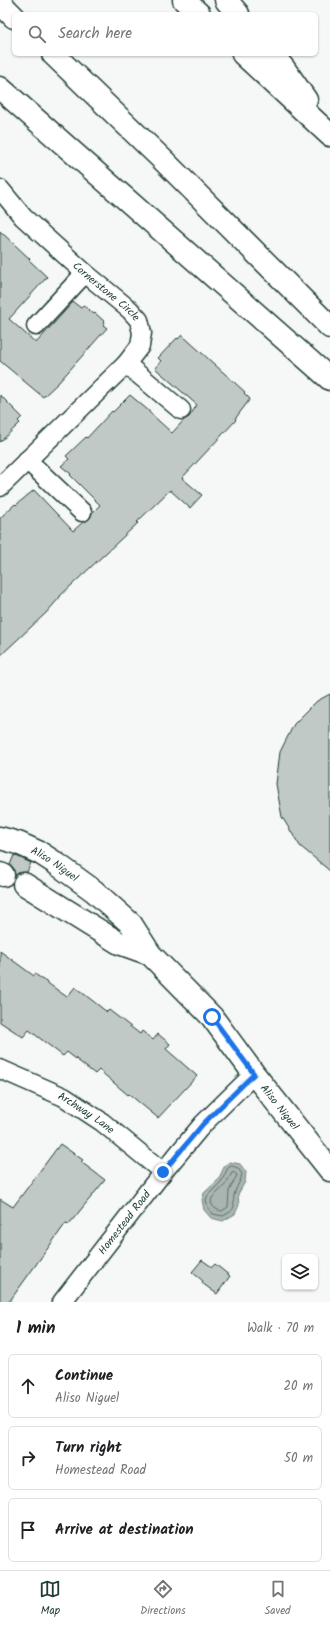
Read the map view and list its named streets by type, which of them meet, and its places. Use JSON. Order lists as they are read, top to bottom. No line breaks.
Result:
{"streets":{"main road":["Aliso Niguel"],"street":["Cornerstone Circle","Archway Lane","Homestead Road"]},"crossings":[["Aliso Niguel","Homestead Road"],["Archway Lane","Homestead Road"]],"page":{"search":"Search here","heading":["1 min","Walk · 70 m"],"list":[["Continue","Aliso Niguel","20 m"],["Turn right","Homestead Road","50 m"],"Arrive at destination"],"nav":["Map","Directions","Saved"]}}
